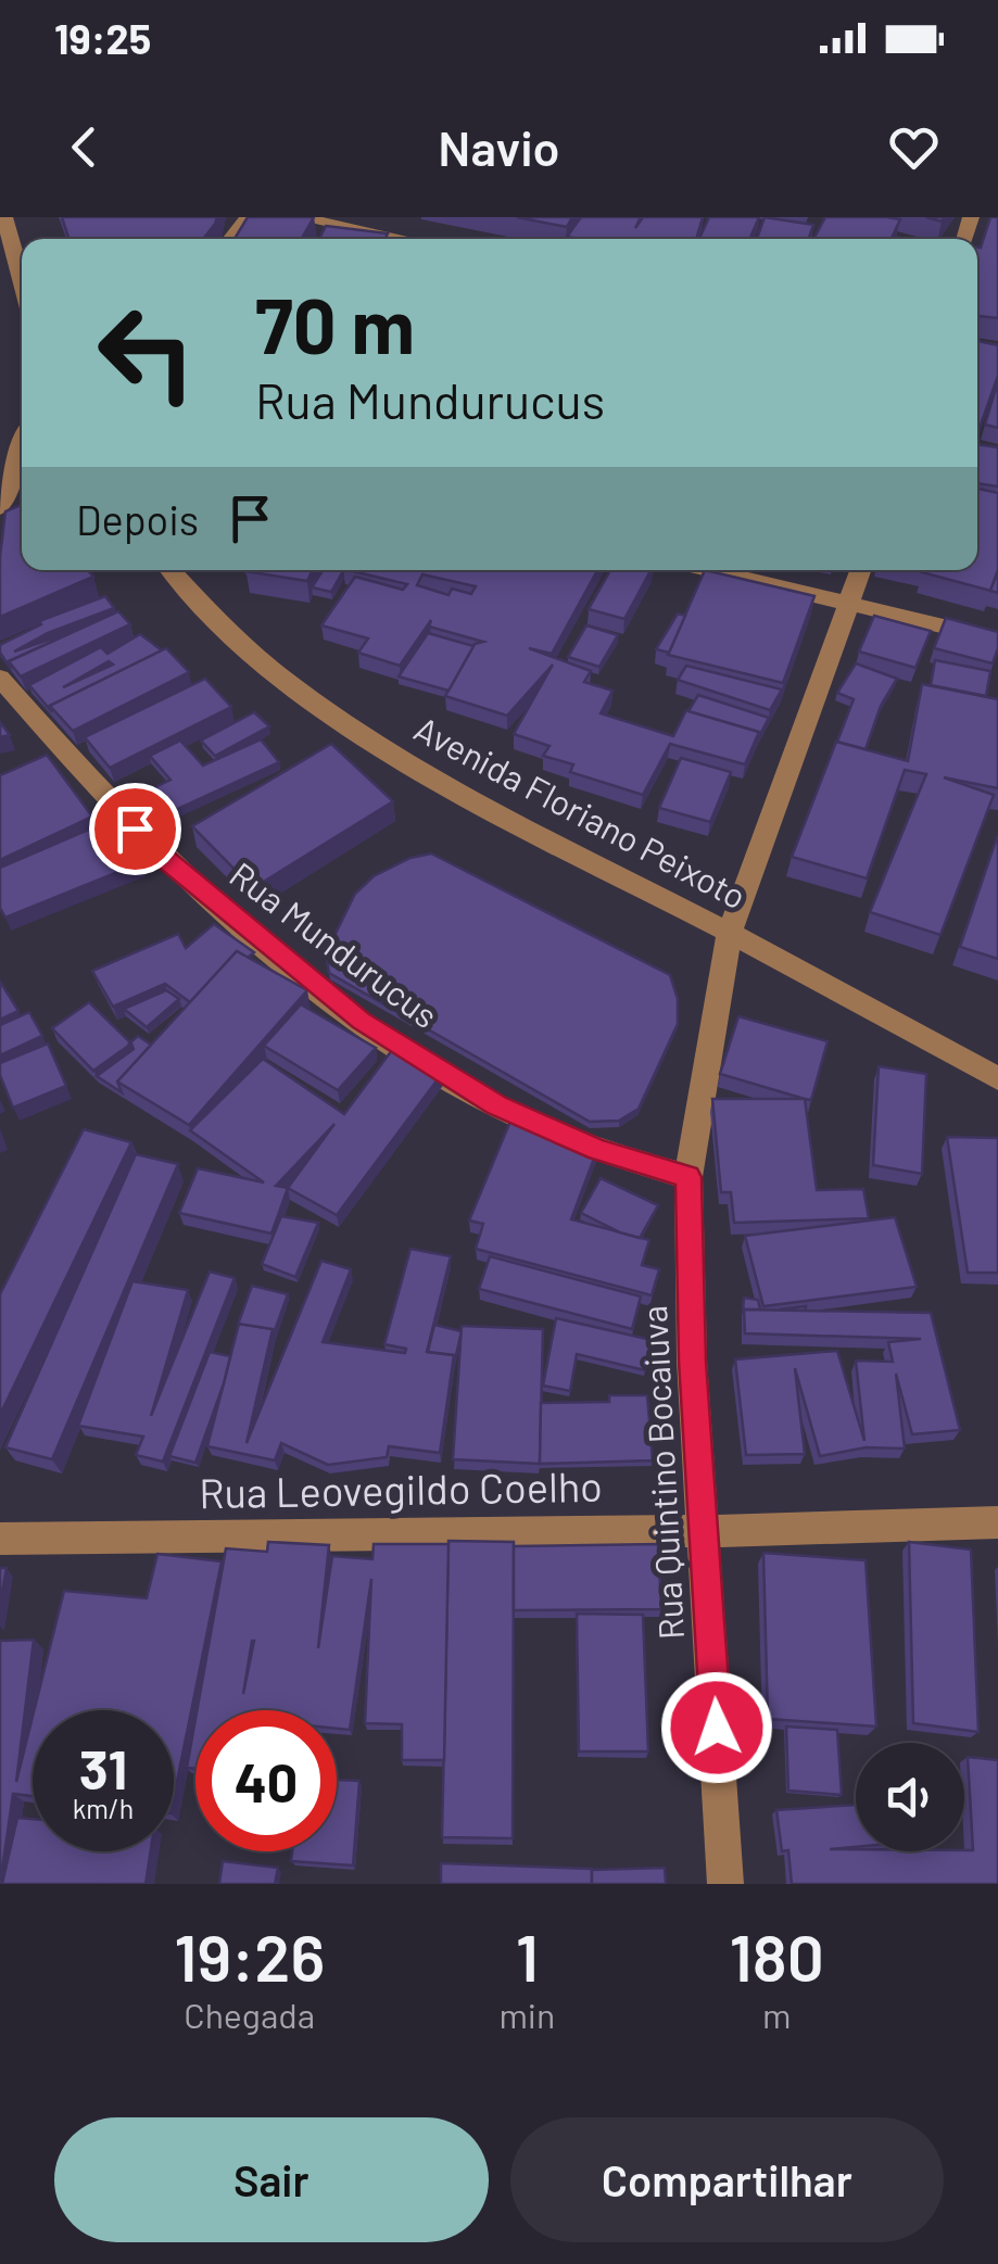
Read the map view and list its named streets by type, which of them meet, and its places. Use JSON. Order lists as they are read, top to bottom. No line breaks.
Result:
{"streets":{"street":["Avenida Floriano Peixoto","Rua Mundurucus","Rua Quintino Bocaiuva","Rua Leovegildo Coelho"]},"crossings":[["Avenida Floriano Peixoto","Rua Quintino Bocaiuva"],["Rua Mundurucus","Rua Quintino Bocaiuva"],["Rua Quintino Bocaiuva","Rua Leovegildo Coelho"]],"page":{"status":"19:25","header":"Navio","turn":["70 m","Rua Mundurucus"],"then":"Depois","speed":"31 km/h","limit":"40","eta":["19:26","Chegada","1","min","180","m"],"buttons":["Sair","Compartilhar"]}}
